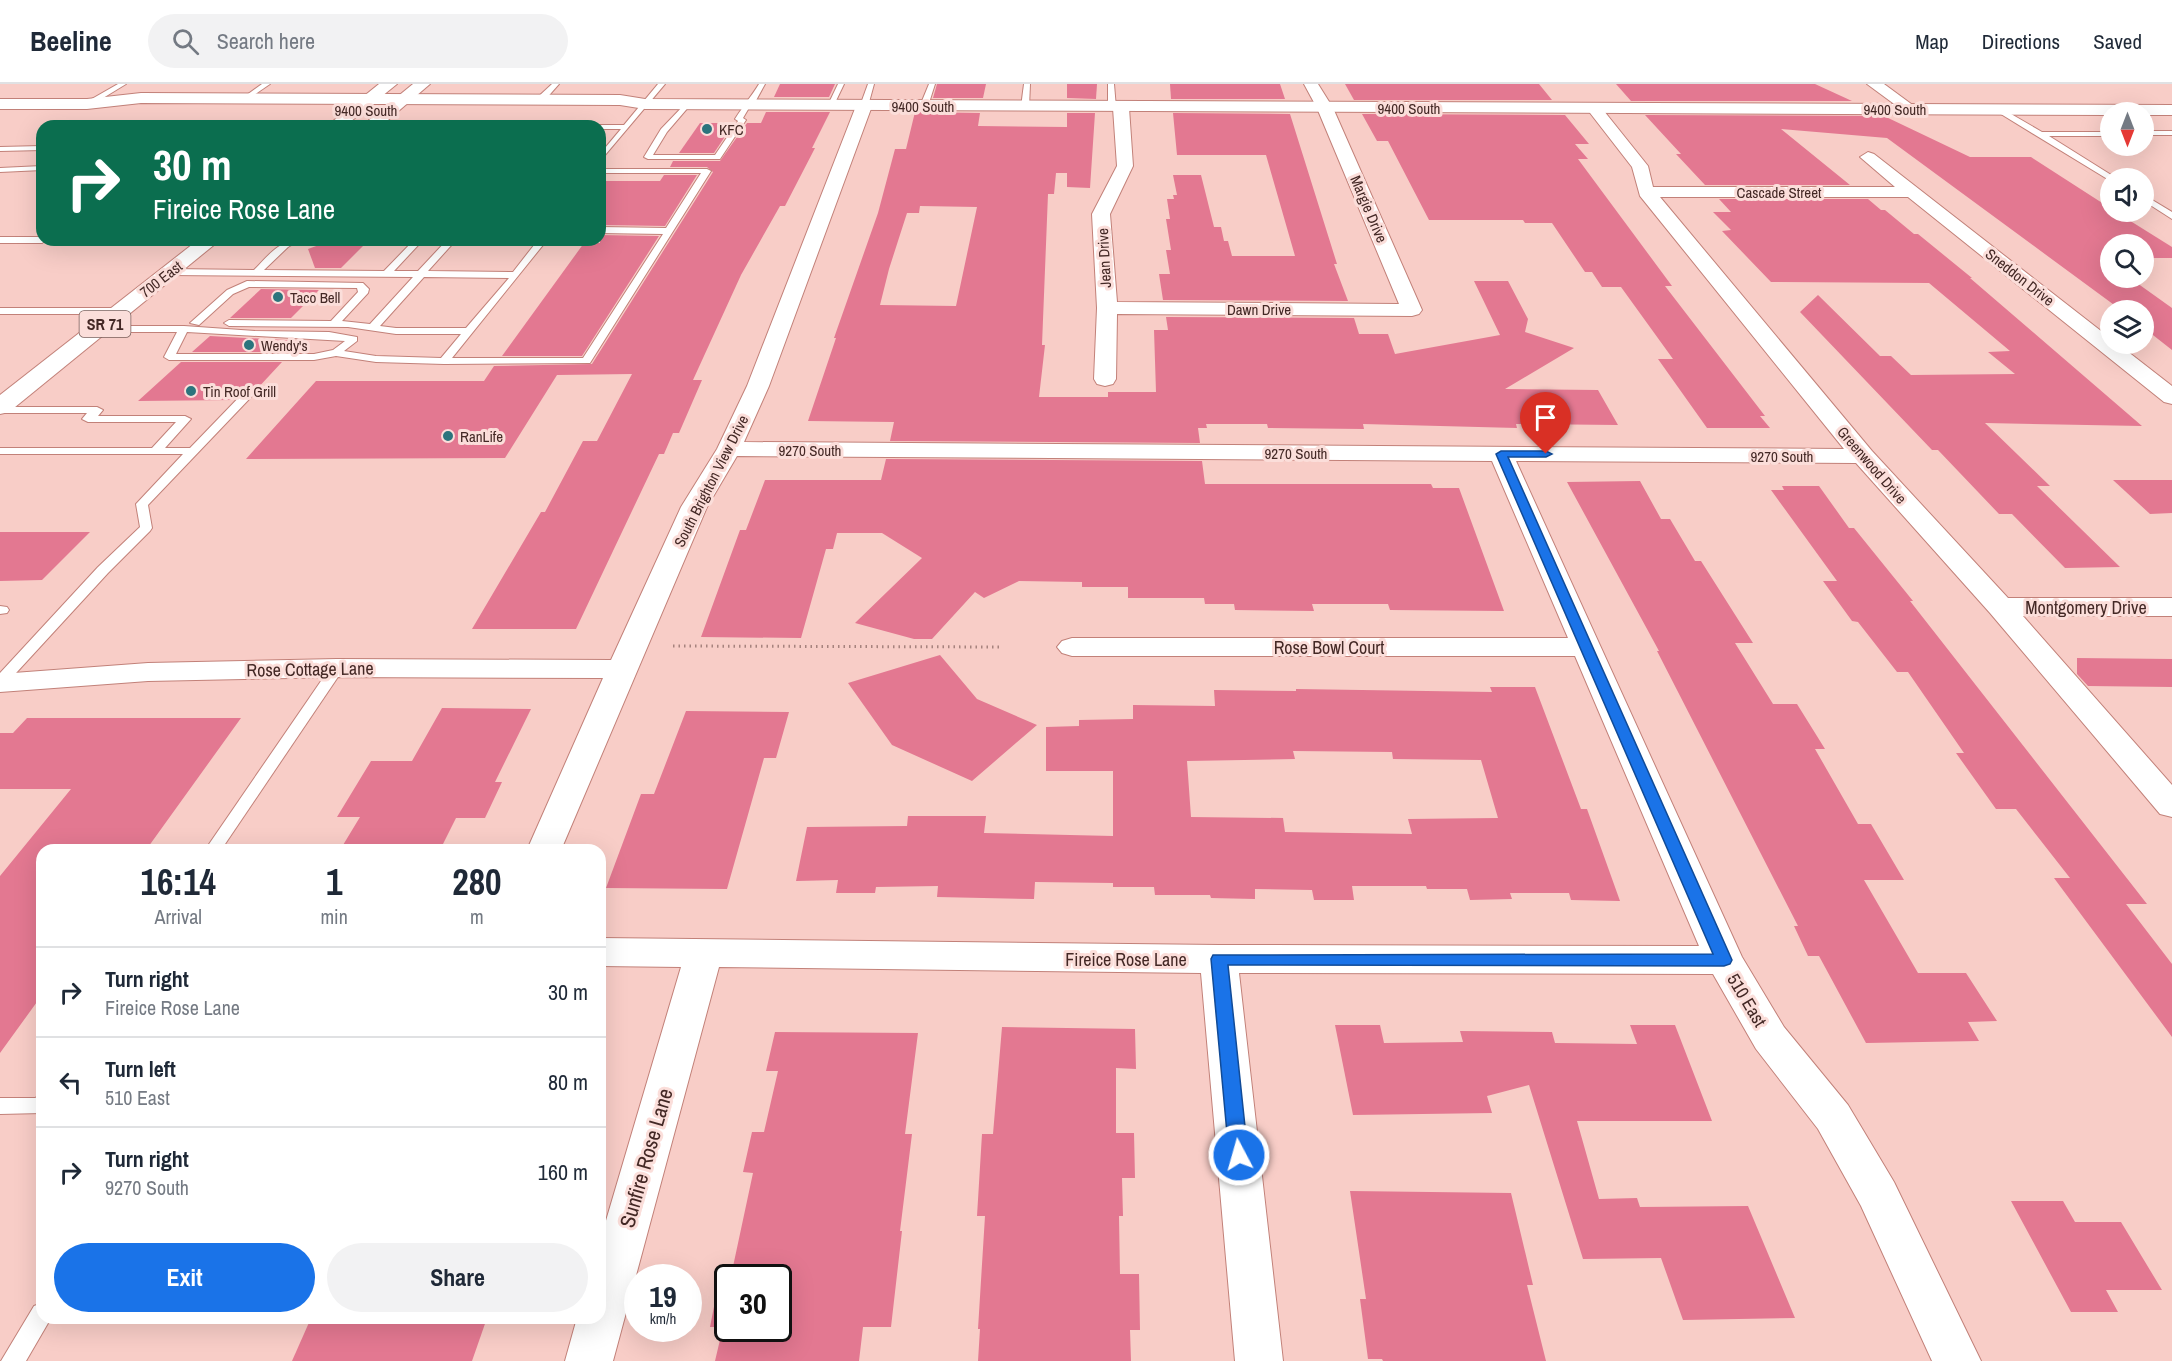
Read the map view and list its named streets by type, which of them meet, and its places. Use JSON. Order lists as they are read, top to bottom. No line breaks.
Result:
{"streets":{"street":["9400 South","Cascade Street","Margie Drive","Jean Drive","Sneddon Drive","700 East","Dawn Drive","SR 71","9270 South","Greenwood Drive","South Brighton View Drive","Montgomery Drive","Rose Bowl Court","Rose Cottage Lane","Fireice Rose Lane","510 East","Sunfire Rose Lane"]},"crossings":[["9400 South","Margie Drive"],["9400 South","Jean Drive"],["9400 South","Greenwood Drive"],["9400 South","South Brighton View Drive"],["Cascade Street","Sneddon Drive"],["Cascade Street","Greenwood Drive"],["Margie Drive","Dawn Drive"],["Jean Drive","Dawn Drive"],["9270 South","Greenwood Drive"],["9270 South","South Brighton View Drive"],["9270 South","510 East"],["Greenwood Drive","Montgomery Drive"],["South Brighton View Drive","Rose Cottage Lane"],["Rose Bowl Court","510 East"],["Fireice Rose Lane","510 East"],["Fireice Rose Lane","Sunfire Rose Lane"]],"places":["KFC","Taco Bell","Wendy's","Tin Roof Grill","RanLife"],"north":"bottom","page":{"header":"Beeline","search":"Search here","nav":["Map","Directions","Saved"],"turn":["30 m","Fireice Rose Lane"],"eta":["16:14","Arrival","1","min","280","m"],"list":[{"name":"Turn right","note":"Fireice Rose Lane","value":"30 m"},{"name":"Turn left","note":"510 East","value":"80 m"},{"name":"Turn right","note":"9270 South","value":"160 m"}],"buttons":["Exit","Share"],"speed":"19 km/h","limit":"30"}}
